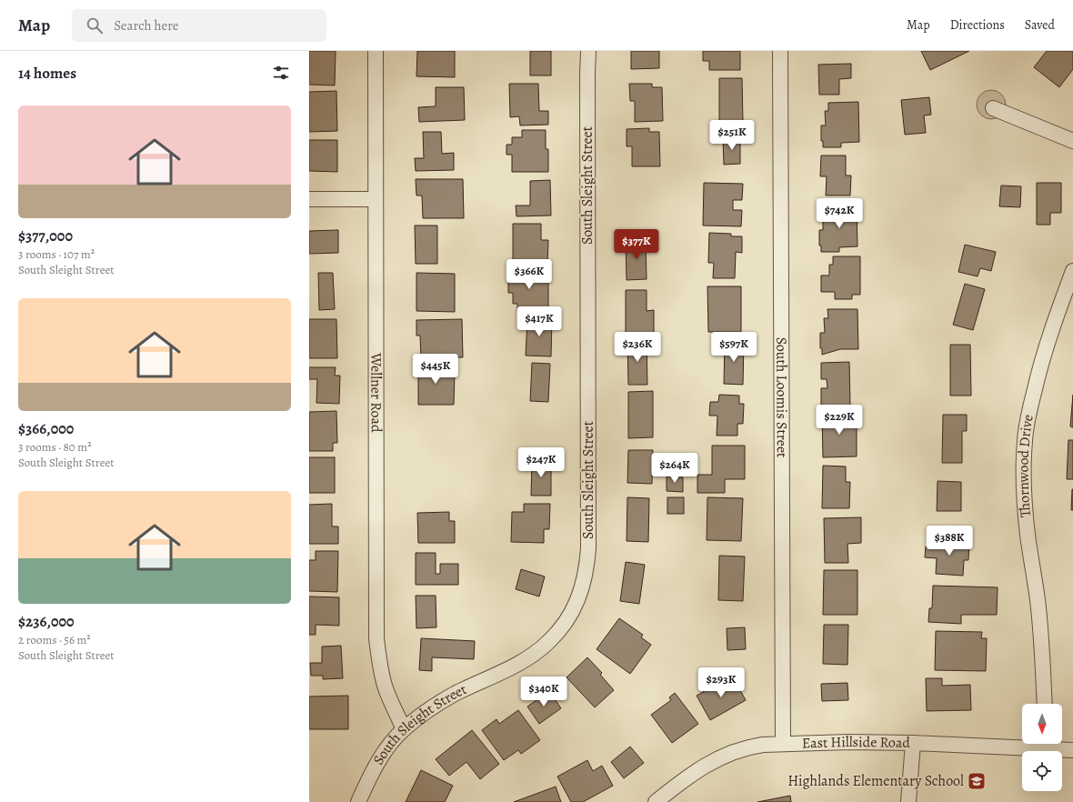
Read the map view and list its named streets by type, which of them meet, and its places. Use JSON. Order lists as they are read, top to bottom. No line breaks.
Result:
{"streets":{"street":["South Sleight Street","Wellner Road","South Loomis Street","Thornwood Drive","East Hillside Road"]},"crossings":[["South Sleight Street","Wellner Road"],["South Loomis Street","East Hillside Road"]],"places":{"school or university":["Highlands Elementary School"]},"north":"bottom","page":{"header":"Map","search":"Search here","nav":["Map","Directions","Saved"],"heading":"14 homes","list":[{"name":"$377,000","note":"3 rooms · 107 m² · South Sleight Street"},{"name":"$366,000","note":"3 rooms · 80 m² · South Sleight Street"},{"name":"$236,000","note":"2 rooms · 56 m² · South Sleight Street"}],"price":["$251K","$742K","$377K","$366K","$417K","$236K","$597K","$445K","$229K","$247K","$264K","$388K","$293K","$340K"]}}
